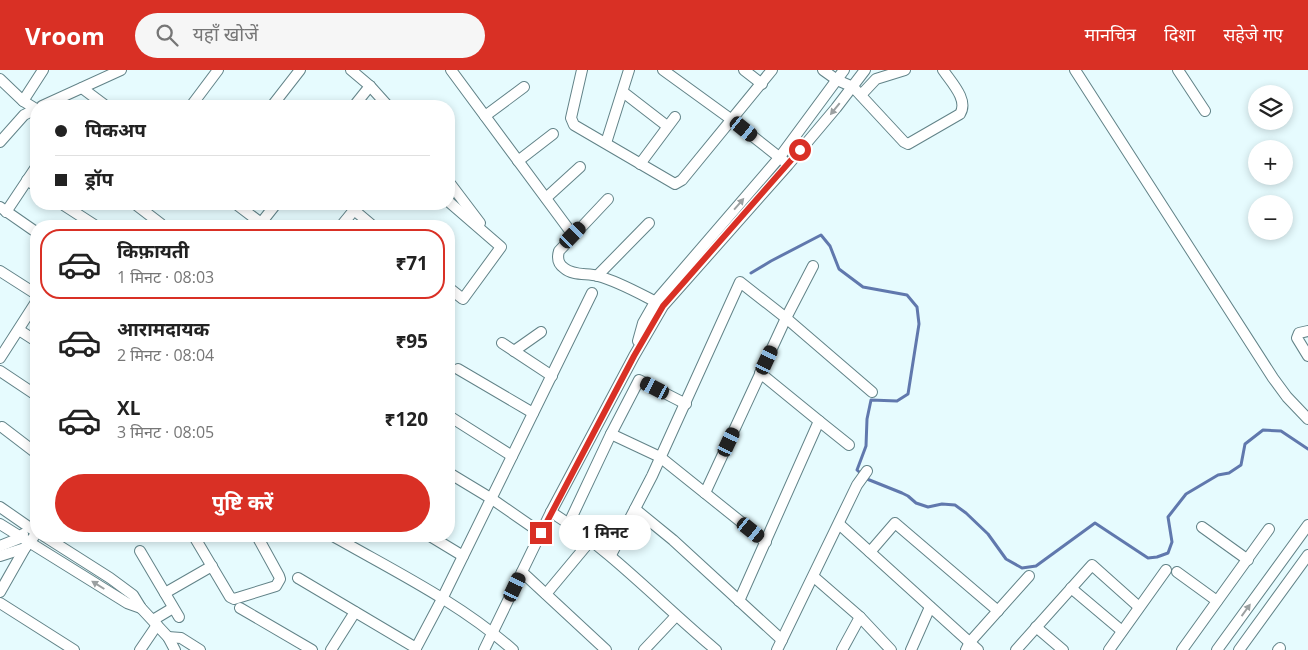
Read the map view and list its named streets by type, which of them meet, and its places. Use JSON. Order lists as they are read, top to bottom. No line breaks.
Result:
{"page":{"header":"Vroom","search":"यहाँ खोजें","nav":["मानचित्र","दिशा","सहेजे गए"],"map_buttons":["+","−"],"banner":["पिकअप","ड्रॉप"],"list":[{"name":"किफ़ायती","note":"1 मिनट · 08:03","value":"₹71"},{"name":"आरामदायक","note":"2 मिनट · 08:04","value":"₹95"},{"name":"XL","note":"3 मिनट · 08:05","value":"₹120"}],"buttons":"पुष्टि करें","bubble":"1 मिनट"}}
